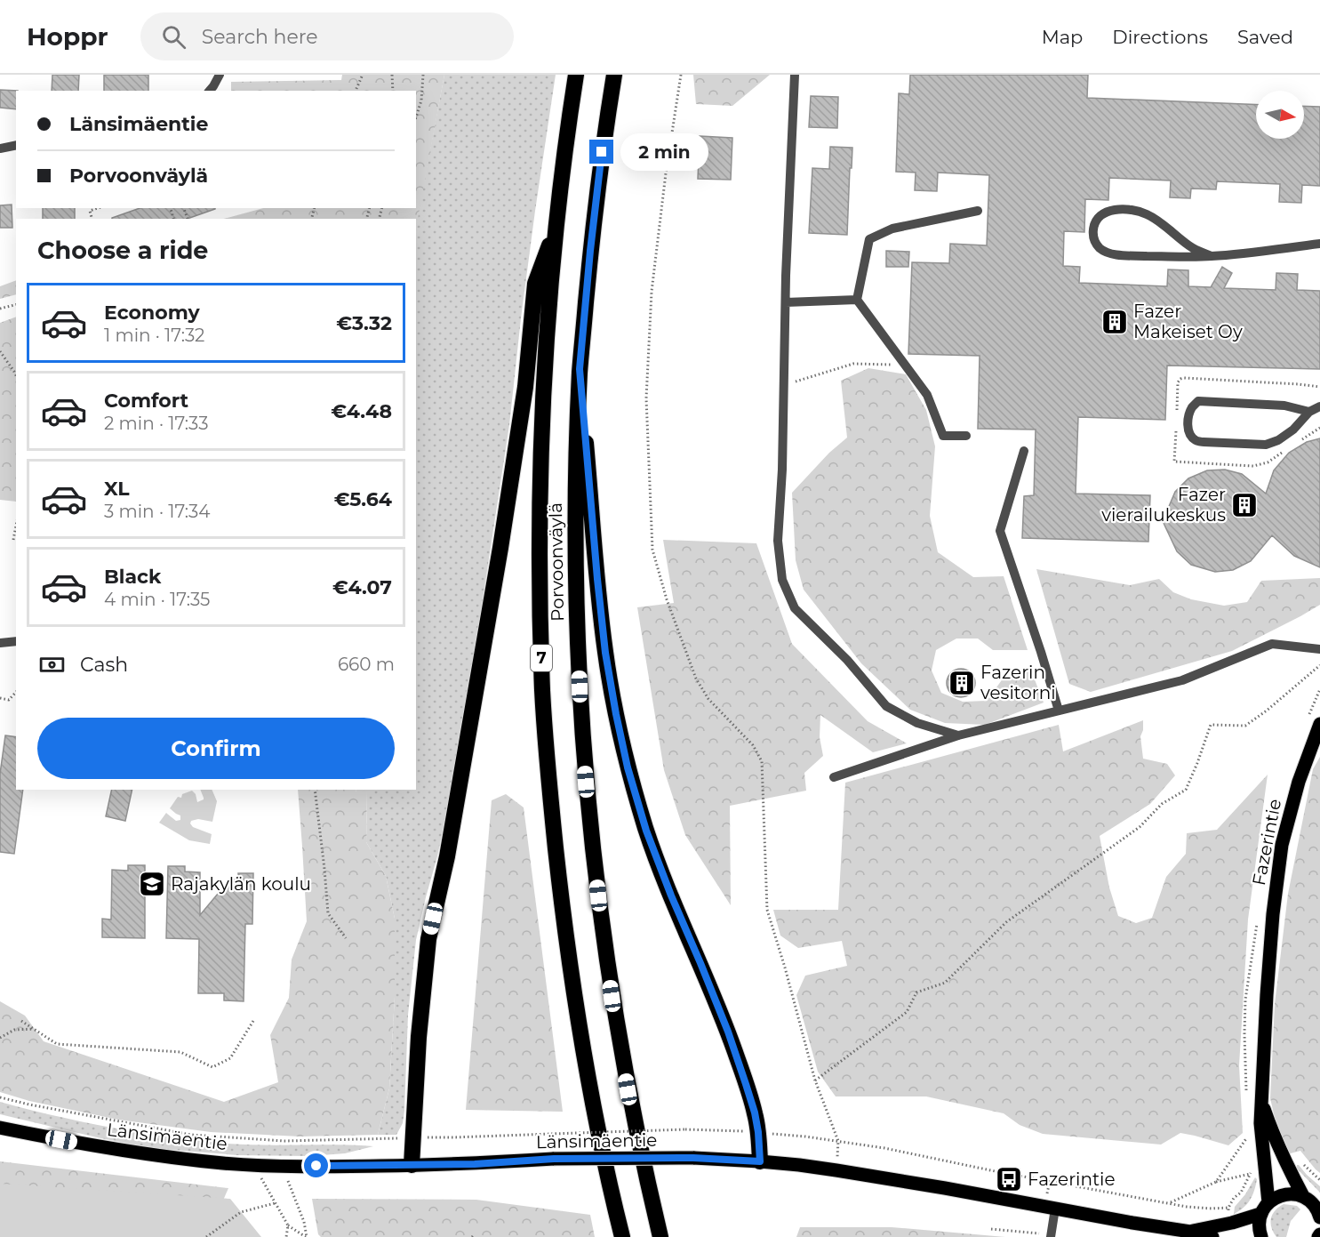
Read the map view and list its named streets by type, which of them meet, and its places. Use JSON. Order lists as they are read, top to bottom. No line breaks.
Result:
{"streets":{"highway":["Porvoonväylä","7"],"main road":["Fazerintie","Länsimäentie"]},"places":{"building":["Fazer Makeiset Oy","Fazer vierailukeskus","Fazerin vesitorni"],"school or university":["Rajakylän koulu"],"bus stop":["Fazerintie"]},"north":"right","page":{"header":"Hoppr","search":"Search here","nav":["Map","Directions","Saved"],"banner":["Länsimäentie","Porvoonväylä"],"bubble":"2 min","heading":"Choose a ride","list":[{"name":"Economy","note":"1 min · 17:32","value":"€3.32"},{"name":"Comfort","note":"2 min · 17:33","value":"€4.48"},{"name":"XL","note":"3 min · 17:34","value":"€5.64"},{"name":"Black","note":"4 min · 17:35","value":"€4.07"}],"pay":["Cash","660 m"],"buttons":"Confirm"}}
